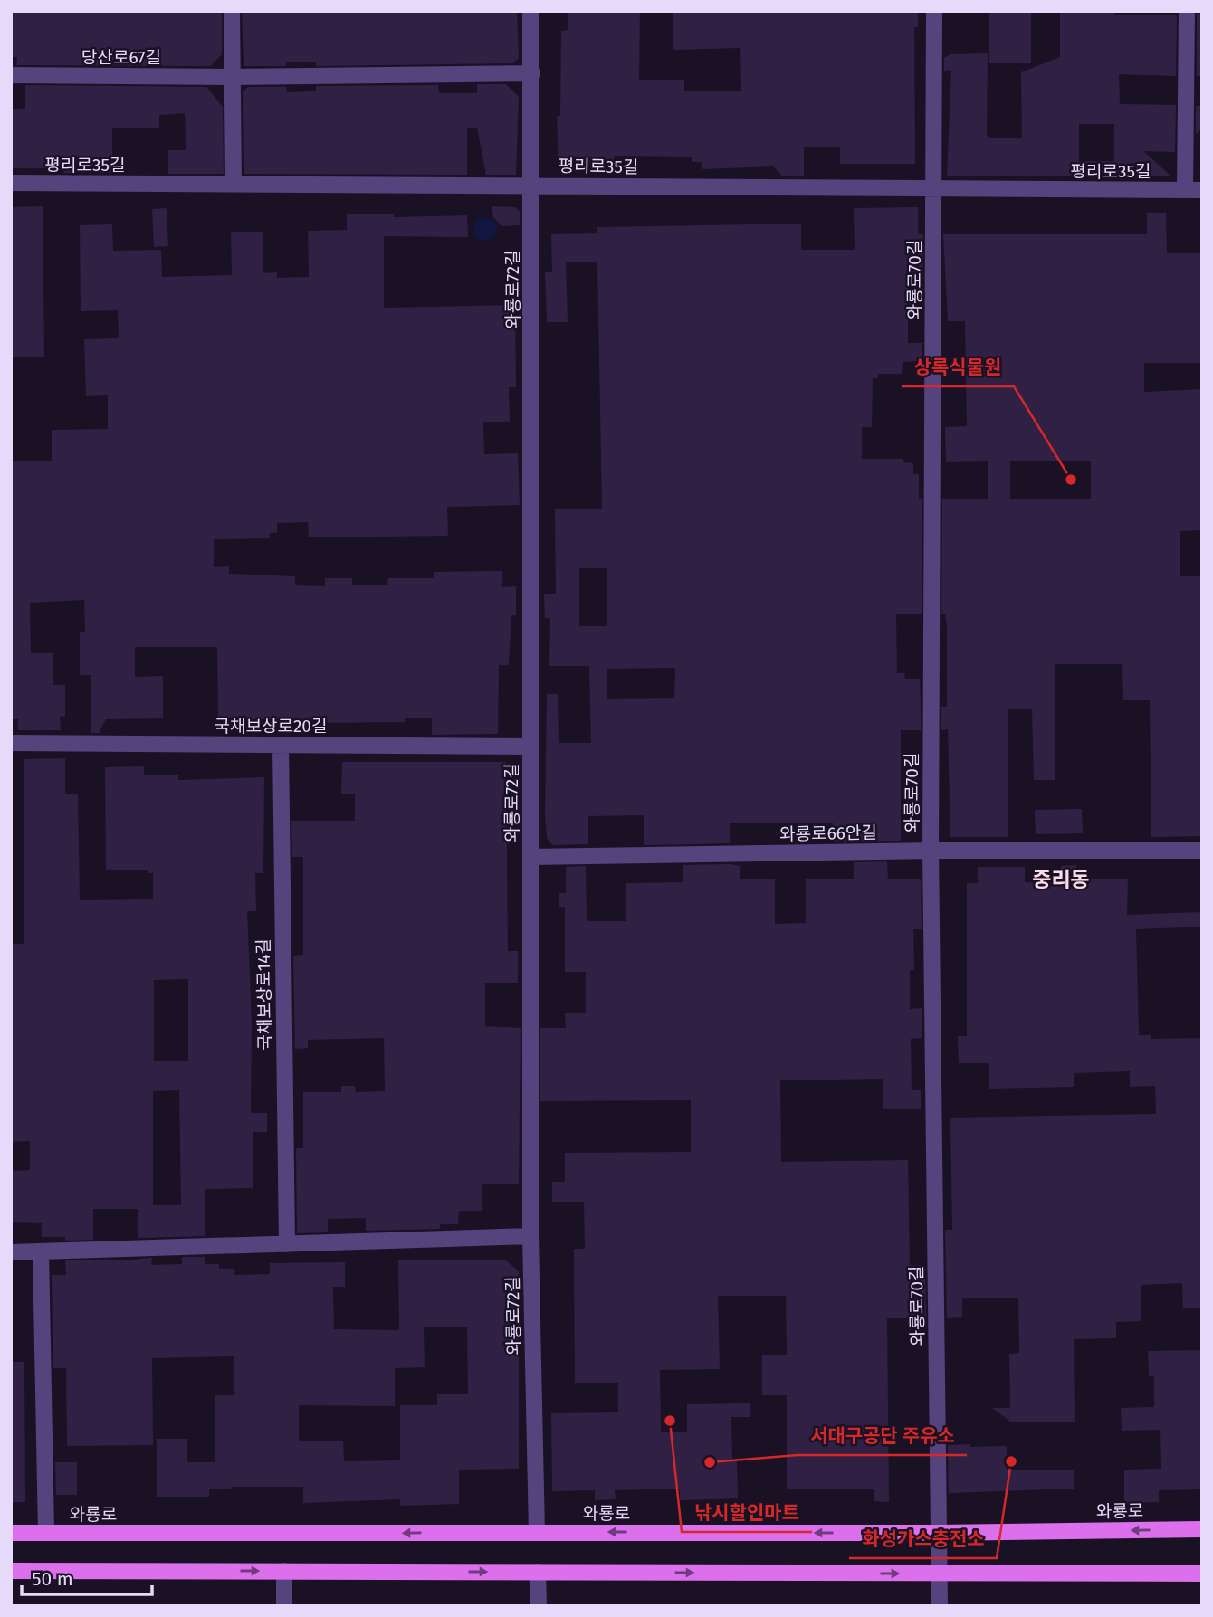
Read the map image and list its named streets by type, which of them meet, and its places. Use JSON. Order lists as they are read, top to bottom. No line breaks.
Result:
{"streets":{"main road":["와룡로"],"street":["당산로67길","평리로35길","와룡로70길","와룡로72길","국채보상로20길","와룡로66안길","국채보상로14길"]},"crossings":[["평리로35길","와룡로70길"],["평리로35길","와룡로72길"],["와룡로70길","와룡로66안길"],["와룡로70길","와룡로"],["와룡로72길","국채보상로20길"],["와룡로72길","와룡로66안길"],["와룡로72길","와룡로"],["국채보상로20길","국채보상로14길"]],"districts":["중리동"],"places":["상록식물원","낚시할인마트","화성가스충전소","서대구공단 주유소"],"scale_bar":"50 m"}
